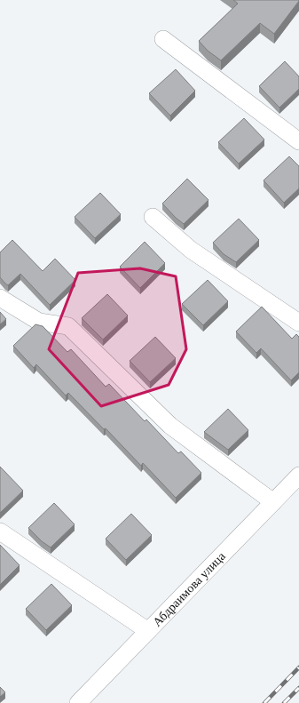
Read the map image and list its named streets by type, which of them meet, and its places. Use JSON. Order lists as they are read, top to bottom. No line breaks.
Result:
{"streets":{"street":["Абдраимова улица"]}}
